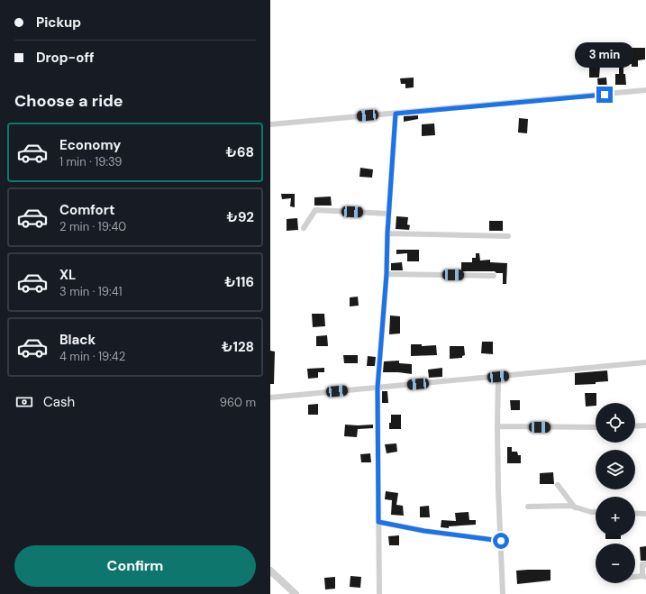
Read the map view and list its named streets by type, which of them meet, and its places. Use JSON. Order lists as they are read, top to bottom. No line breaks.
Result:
{"page":{"banner":["Pickup","Drop-off"],"bubble":"3 min","heading":"Choose a ride","list":[{"name":"Economy","note":"1 min · 19:39","value":"₺68"},{"name":"Comfort","note":"2 min · 19:40","value":"₺92"},{"name":"XL","note":"3 min · 19:41","value":"₺116"},{"name":"Black","note":"4 min · 19:42","value":"₺128"}],"pay":["Cash","960 m"],"map_buttons":["+","−"],"buttons":"Confirm"}}
